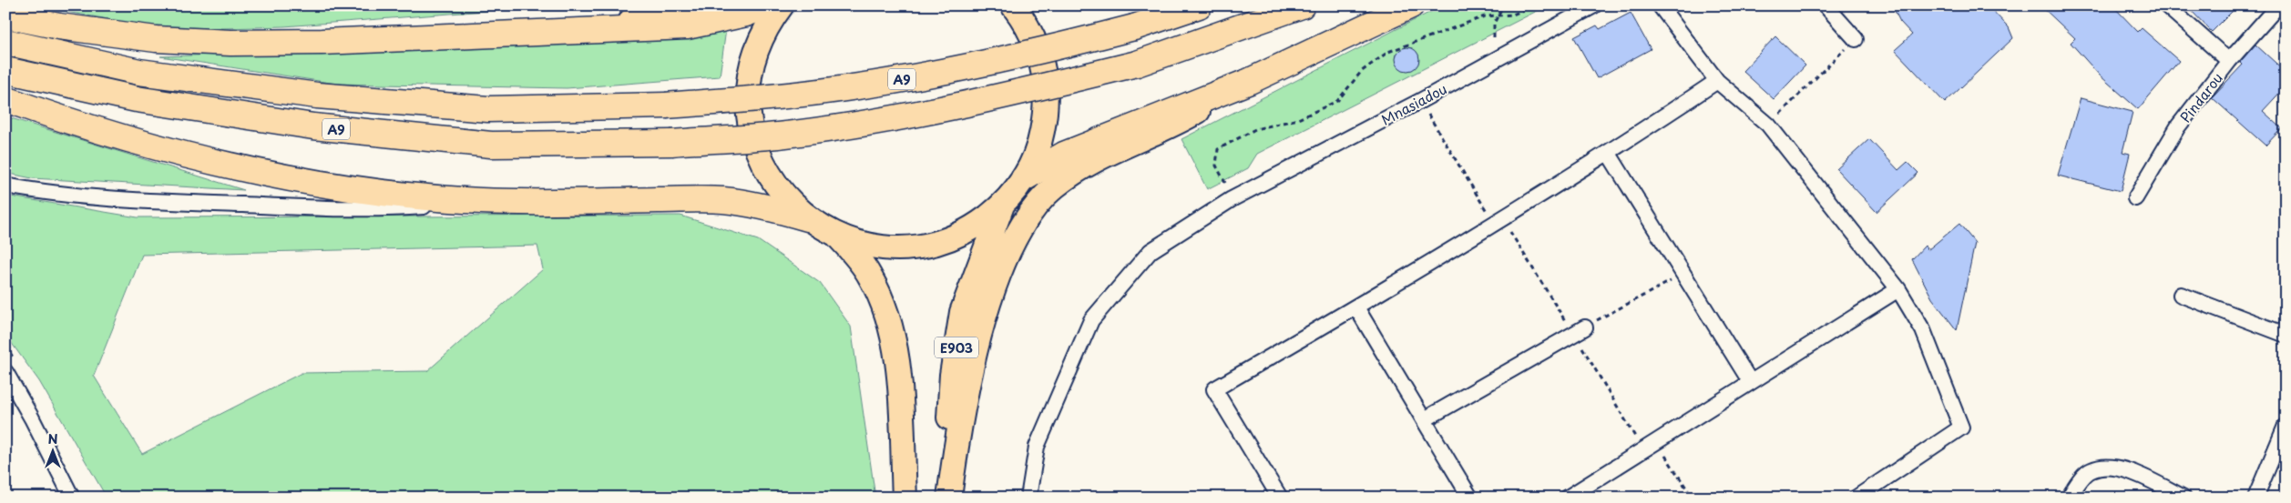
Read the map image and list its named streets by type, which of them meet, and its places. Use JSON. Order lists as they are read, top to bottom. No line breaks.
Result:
{"streets":{"highway":["A9"],"main road":["E903"],"street":["Pindarou","Mnasiadou"]},"north":"top"}
